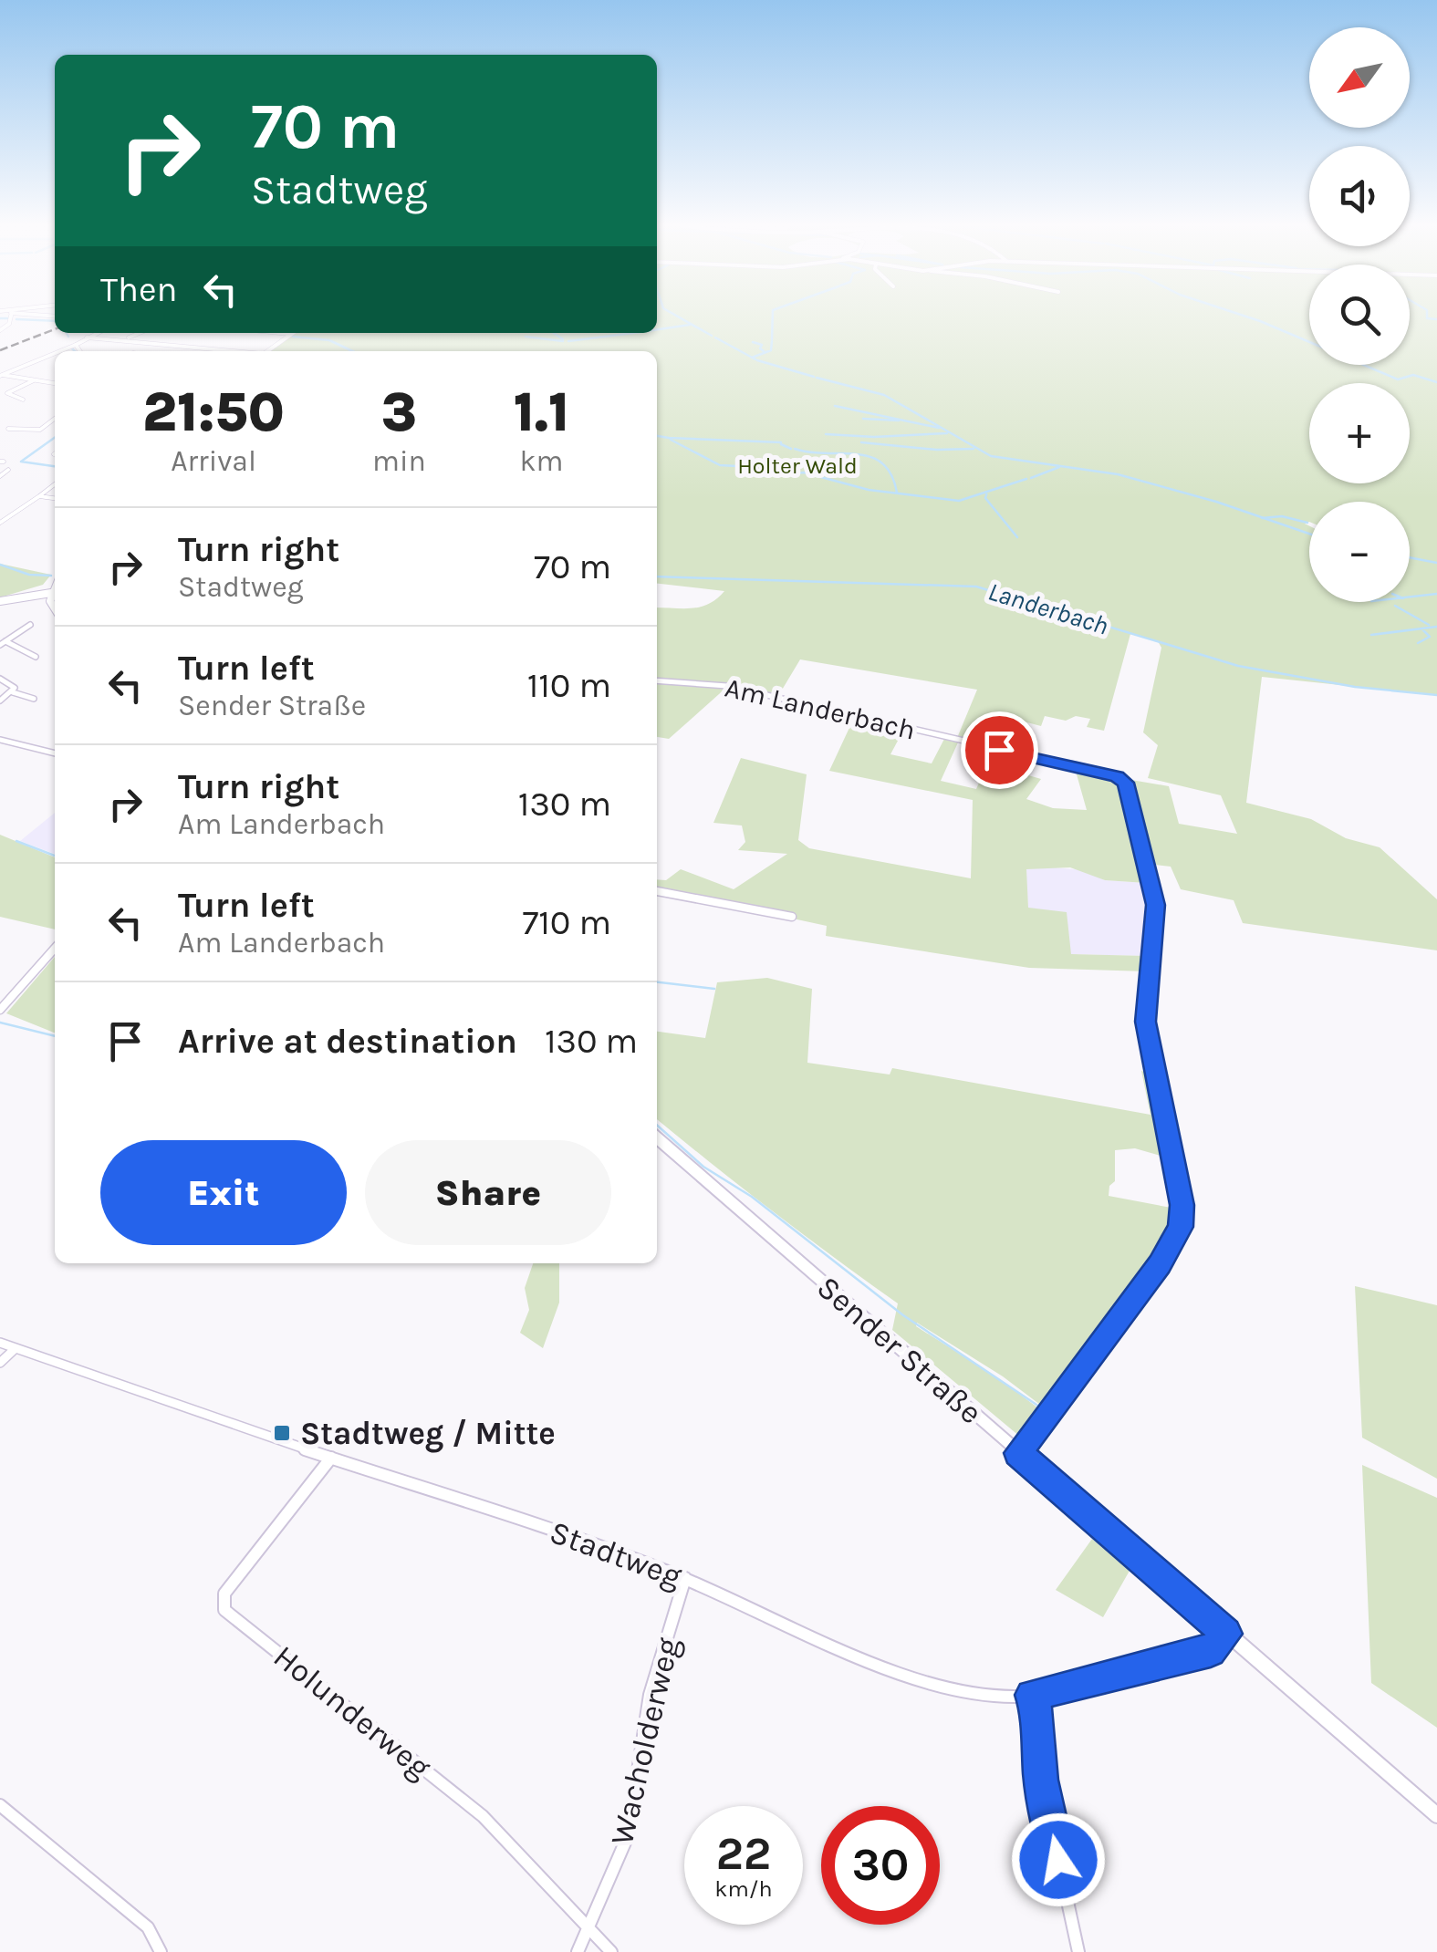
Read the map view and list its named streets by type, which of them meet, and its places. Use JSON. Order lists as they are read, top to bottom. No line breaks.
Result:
{"streets":{"main road":["Sender Straße"],"street":["Am Landerbach","Stadtweg","Holunderweg","Wacholderweg"]},"crossings":[["Am Landerbach","Sender Straße"],["Sender Straße","Stadtweg"],["Stadtweg","Holunderweg"],["Stadtweg","Wacholderweg"],["Holunderweg","Wacholderweg"]],"water":["Landerbach"],"parks":["Holter Wald"],"places":{"transit":["Stadtweg / Mitte"]},"north":"bottom left","page":{"map_buttons":["+","−"],"turn":["70 m","Stadtweg"],"then":"Then","eta":["21:50","Arrival","3","min","1.1","km"],"list":[{"name":"Turn right","note":"Stadtweg","value":"70 m"},{"name":"Turn left","note":"Sender Straße","value":"110 m"},{"name":"Turn right","note":"Am Landerbach","value":"130 m"},{"name":"Turn left","note":"Am Landerbach","value":"710 m"},{"name":"Arrive at destination","value":"130 m"}],"buttons":["Exit","Share"],"speed":"22 km/h","limit":"30"}}
